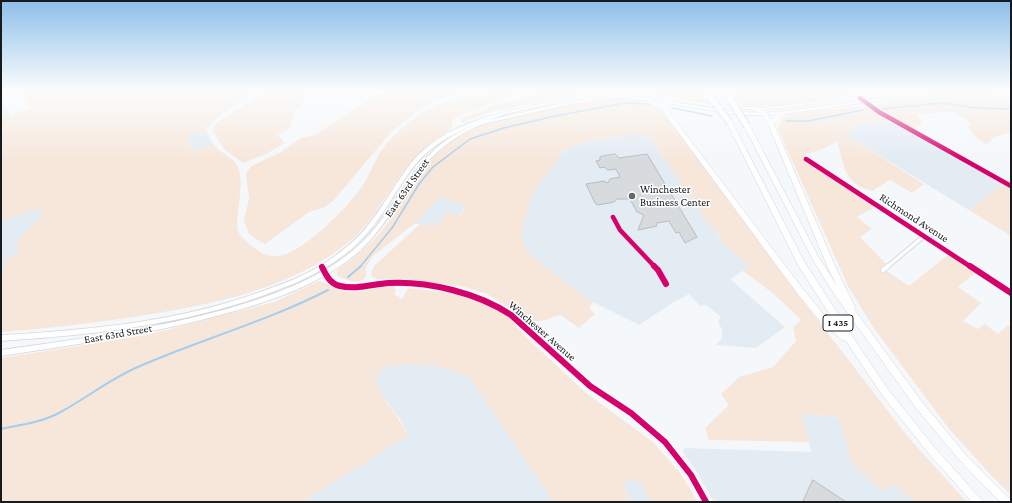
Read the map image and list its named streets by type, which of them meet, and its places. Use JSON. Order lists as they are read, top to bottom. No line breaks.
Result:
{"streets":{"highway":["I 435"],"main road":["East 63rd Street"],"street":["Richmond Avenue","Winchester Avenue"]},"crossings":[["East 63rd Street","Winchester Avenue"]],"places":["Winchester Business Center"]}
